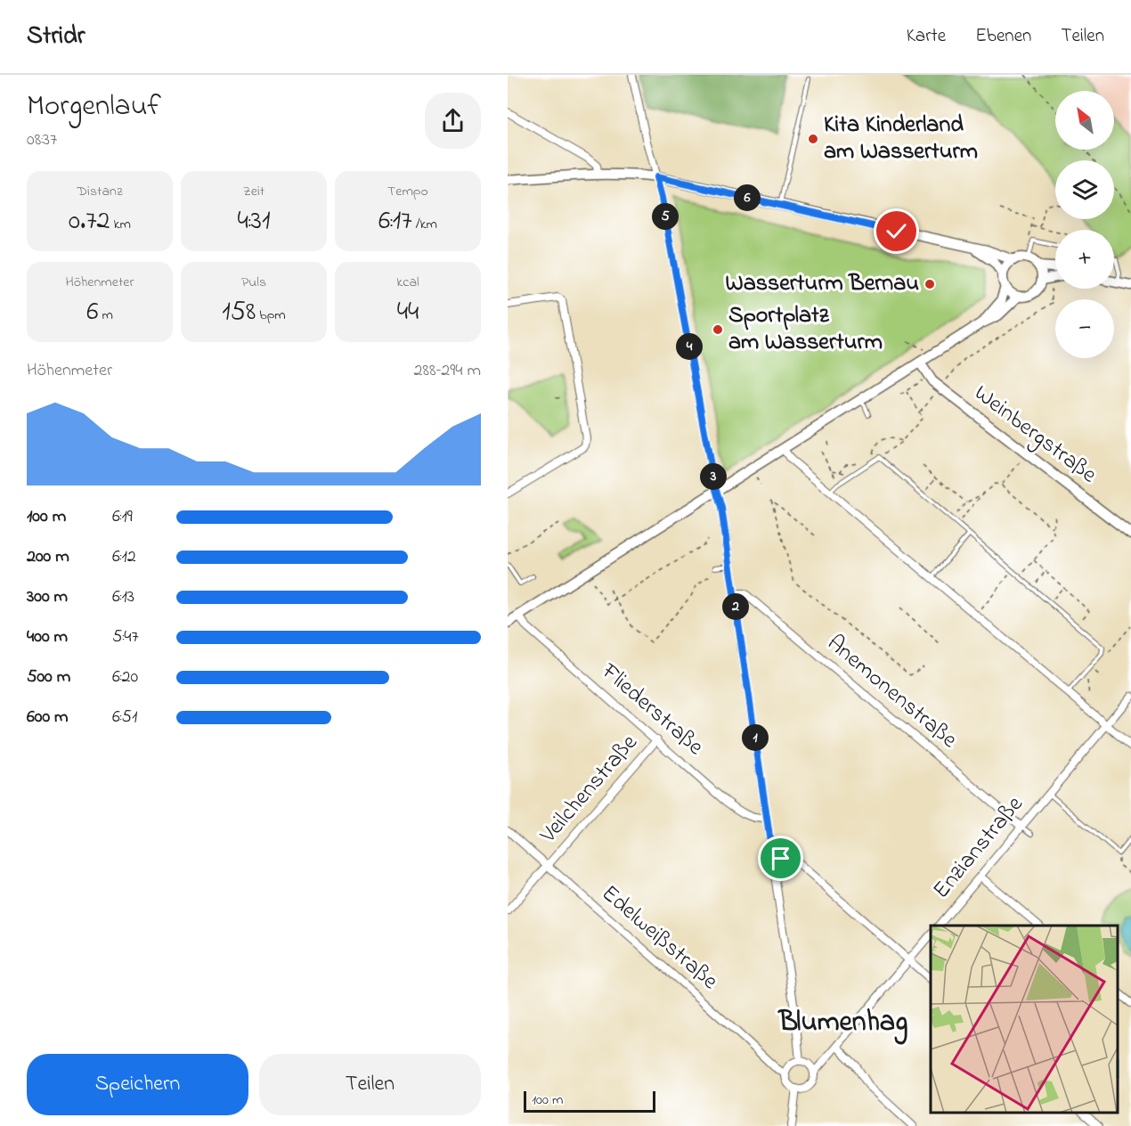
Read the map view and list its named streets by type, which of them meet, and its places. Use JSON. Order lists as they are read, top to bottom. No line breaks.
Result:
{"streets":{"main road":["Weinbergstraße"],"street":["Anemonenstraße","Fliederstraße","Veilchenstraße","Enzianstraße","Edelweißstraße"]},"crossings":[["Anemonenstraße","Enzianstraße"],["Fliederstraße","Veilchenstraße"],["Veilchenstraße","Edelweißstraße"],["Enzianstraße","Edelweißstraße"]],"districts":["Blumenhag"],"places":["Kita Kinderland am Wasserturm","Wasserturm Bernau","Sportplatz am Wasserturm"],"scale_bar":"100 m","north":"top left","page":{"header":"Stridr","nav":["Karte","Ebenen","Teilen"],"heading":["Morgenlauf","08:37"],"map_buttons":["+","−"],"stats":[["Distanz","0.72 km"],["Zeit","4:31"],["Tempo","6:17 /km"],["Höhenmeter","6 m"],["Puls","158 bpm"],["kcal","44"]],"pins":["6","5","4","3","2","1"],"chart":["Höhenmeter","288–294 m"],"list":[{"name":"100 m","note":"6:19"},{"name":"200 m","note":"6:12"},{"name":"300 m","note":"6:13"},{"name":"400 m","note":"5:47"},{"name":"500 m","note":"6:20"},{"name":"600 m","note":"6:51"}],"buttons":["Speichern","Teilen"],"scale":"100 m"}}
